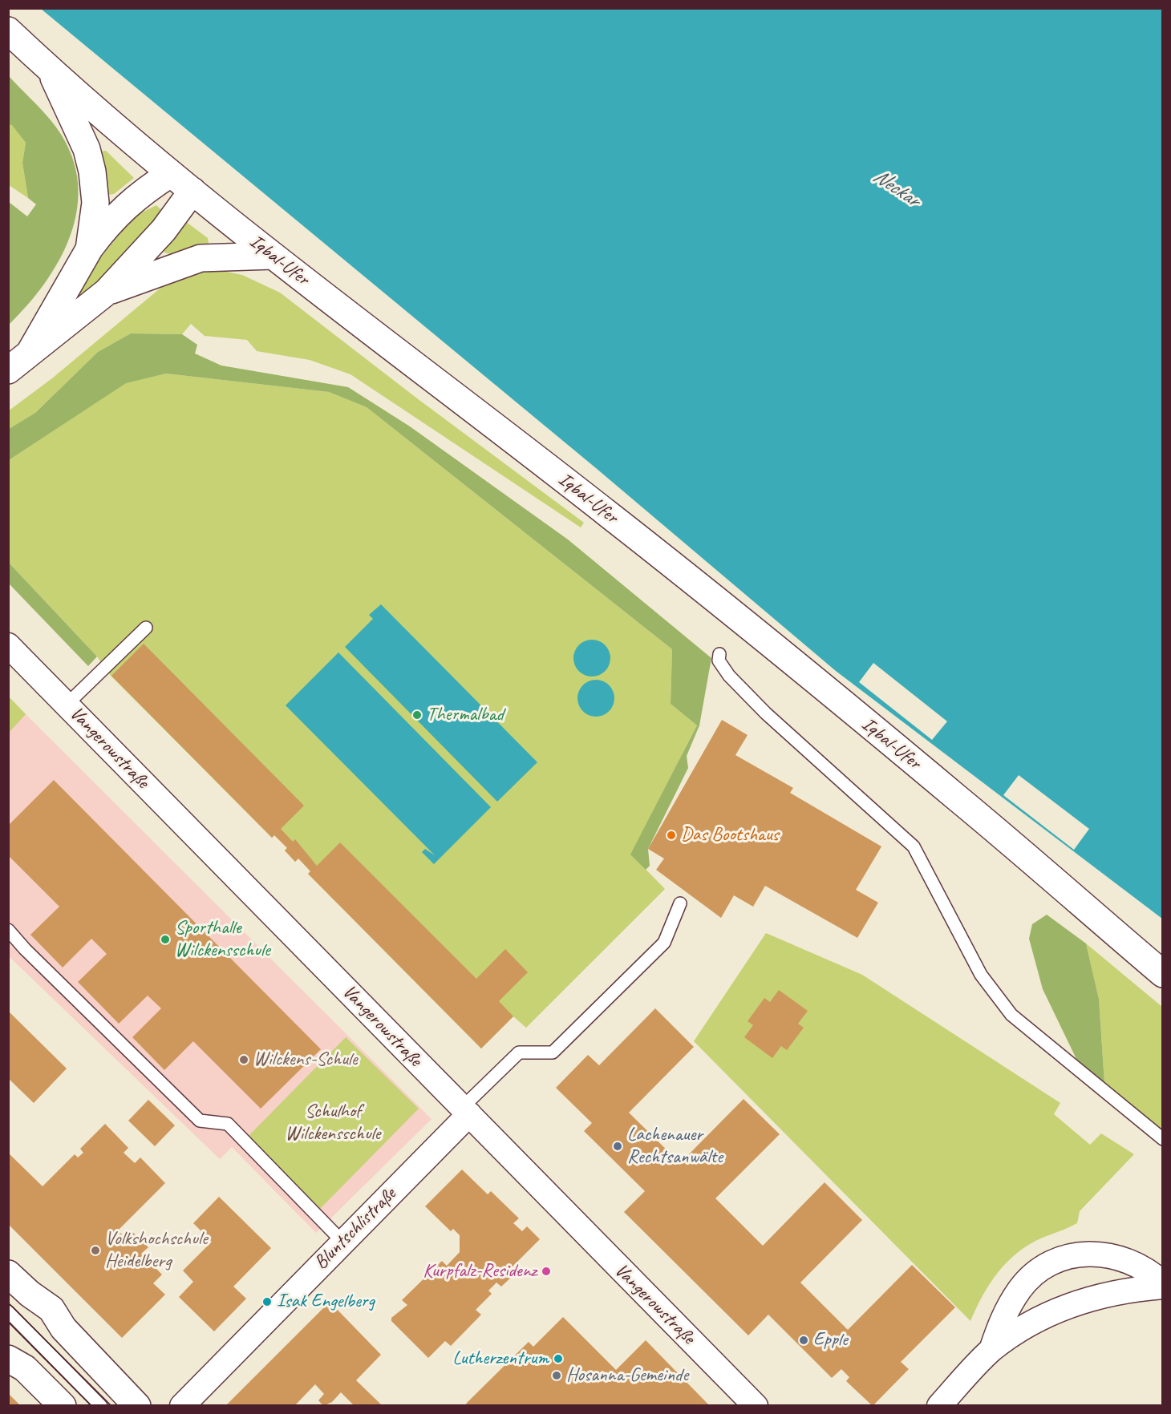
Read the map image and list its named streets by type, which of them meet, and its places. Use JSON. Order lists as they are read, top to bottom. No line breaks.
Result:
{"streets":{"main road":["Iqbal-Ufer"],"street":["Vangerowstraße","Bluntschlistraße"]},"crossings":[["Vangerowstraße","Bluntschlistraße"]],"water":["Neckar"],"parks":["Schulhof Wilckensschule"],"places":["Thermalbad","Das Bootshaus","Sporthalle Wilckensschule","Wilckens-Schule","Lachenauer Rechtsanwälte","Volkshochschule Heidelberg","Kurpfalz-Residenz","Isak Engelberg","Epple","Lutherzentrum","Hosanna-Gemeinde"]}
